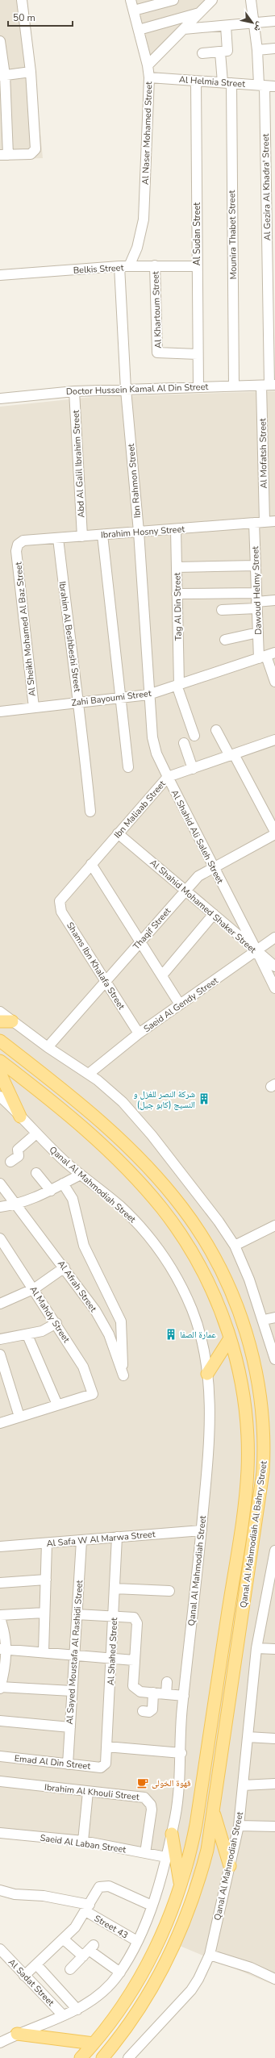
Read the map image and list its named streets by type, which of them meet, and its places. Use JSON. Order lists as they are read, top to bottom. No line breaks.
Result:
{"streets":{"main road":["Qanal Al Mahmodiah Al Bahry Street"],"street":["Al Helmia Street","Al Naser Mohamed Street","Al Gezira Al Khadra' Street","Al Sudan Street","Mounira Thabet Street","Belkis Street","Al Khartoum Street","Doctor Hussein Kamal Al Din Street","Al Mofatsh Street","Abd Al Galil Ibrahim Street","Ibn Rahmon Street","Ibrahim Hosny Street","Dawoud Helmy Street","Tag Al Din Street","Al Sheikh Mohamed Al Baz Street","Ibrahim Al Beshbeshi Street","Zahi Bayoumi Street","Ibn Maliaab Street","Al Shahid Ali Saleh Street","Al Shahid Mohamed Shaker Street","Thaqif Street","Shams Ibn Khalafa Street","Saeid Al Gendy Street","Qanal Al Mahmodiah Street","Al Afrah Street","Al Mahdy Street","Al Safa W Al Marwa Street","Al Shahed Street","Al Sayed Moustafa Al Rashidi Street","Emad Al Din Street","Ibrahim Al Khouli Street","Saeid Al Laban Street","Street 43","Al Sadat Street"]},"crossings":[["Al Helmia Street","Al Naser Mohamed Street"],["Al Helmia Street","Al Gezira Al Khadra' Street"],["Al Helmia Street","Al Sudan Street"],["Al Helmia Street","Mounira Thabet Street"],["Al Naser Mohamed Street","Belkis Street"],["Al Naser Mohamed Street","Ibn Rahmon Street"],["Al Gezira Al Khadra' Street","Doctor Hussein Kamal Al Din Street"],["Al Gezira Al Khadra' Street","Al Mofatsh Street"],["Al Sudan Street","Belkis Street"],["Al Sudan Street","Al Khartoum Street"],["Al Sudan Street","Doctor Hussein Kamal Al Din Street"],["Mounira Thabet Street","Doctor Hussein Kamal Al Din Street"],["Belkis Street","Al Khartoum Street"],["Belkis Street","Ibn Rahmon Street"],["Doctor Hussein Kamal Al Din Street","Al Mofatsh Street"],["Doctor Hussein Kamal Al Din Street","Abd Al Galil Ibrahim Street"],["Doctor Hussein Kamal Al Din Street","Ibn Rahmon Street"],["Al Mofatsh Street","Ibrahim Hosny Street"],["Al Mofatsh Street","Dawoud Helmy Street"],["Abd Al Galil Ibrahim Street","Ibrahim Hosny Street"],["Ibn Rahmon Street","Ibrahim Hosny Street"],["Ibn Rahmon Street","Zahi Bayoumi Street"],["Ibn Rahmon Street","Al Shahid Ali Saleh Street"],["Ibrahim Hosny Street","Dawoud Helmy Street"],["Ibrahim Hosny Street","Tag Al Din Street"],["Ibrahim Hosny Street","Al Sheikh Mohamed Al Baz Street"],["Ibrahim Hosny Street","Ibrahim Al Beshbeshi Street"],["Dawoud Helmy Street","Zahi Bayoumi Street"],["Tag Al Din Street","Zahi Bayoumi Street"],["Al Sheikh Mohamed Al Baz Street","Zahi Bayoumi Street"],["Ibrahim Al Beshbeshi Street","Zahi Bayoumi Street"],["Zahi Bayoumi Street","Al Shahid Ali Saleh Street"],["Ibn Maliaab Street","Al Shahid Ali Saleh Street"],["Ibn Maliaab Street","Al Shahid Mohamed Shaker Street"],["Ibn Maliaab Street","Shams Ibn Khalafa Street"],["Al Shahid Ali Saleh Street","Al Shahid Mohamed Shaker Street"],["Al Shahid Ali Saleh Street","Thaqif Street"],["Al Shahid Ali Saleh Street","Saeid Al Gendy Street"],["Al Shahid Mohamed Shaker Street","Thaqif Street"],["Al Shahid Mohamed Shaker Street","Saeid Al Gendy Street"],["Thaqif Street","Shams Ibn Khalafa Street"],["Shams Ibn Khalafa Street","Saeid Al Gendy Street"],["Qanal Al Mahmodiah Street","Al Safa W Al Marwa Street"],["Qanal Al Mahmodiah Street","Saeid Al Laban Street"],["Qanal Al Mahmodiah Street","Street 43"],["Qanal Al Mahmodiah Street","Al Sadat Street"],["Al Safa W Al Marwa Street","Al Shahed Street"],["Al Safa W Al Marwa Street","Al Sayed Moustafa Al Rashidi Street"],["Al Shahed Street","Emad Al Din Street"],["Al Sayed Moustafa Al Rashidi Street","Emad Al Din Street"],["Ibrahim Al Khouli Street","Saeid Al Laban Street"]],"places":{"building":["شركة النصر للغزل و النسيج (كابو جيل)","عمارة الصفا"],"cafe":["قهوة الخولى"]},"scale_bar":"50 m","north":"bottom right"}
